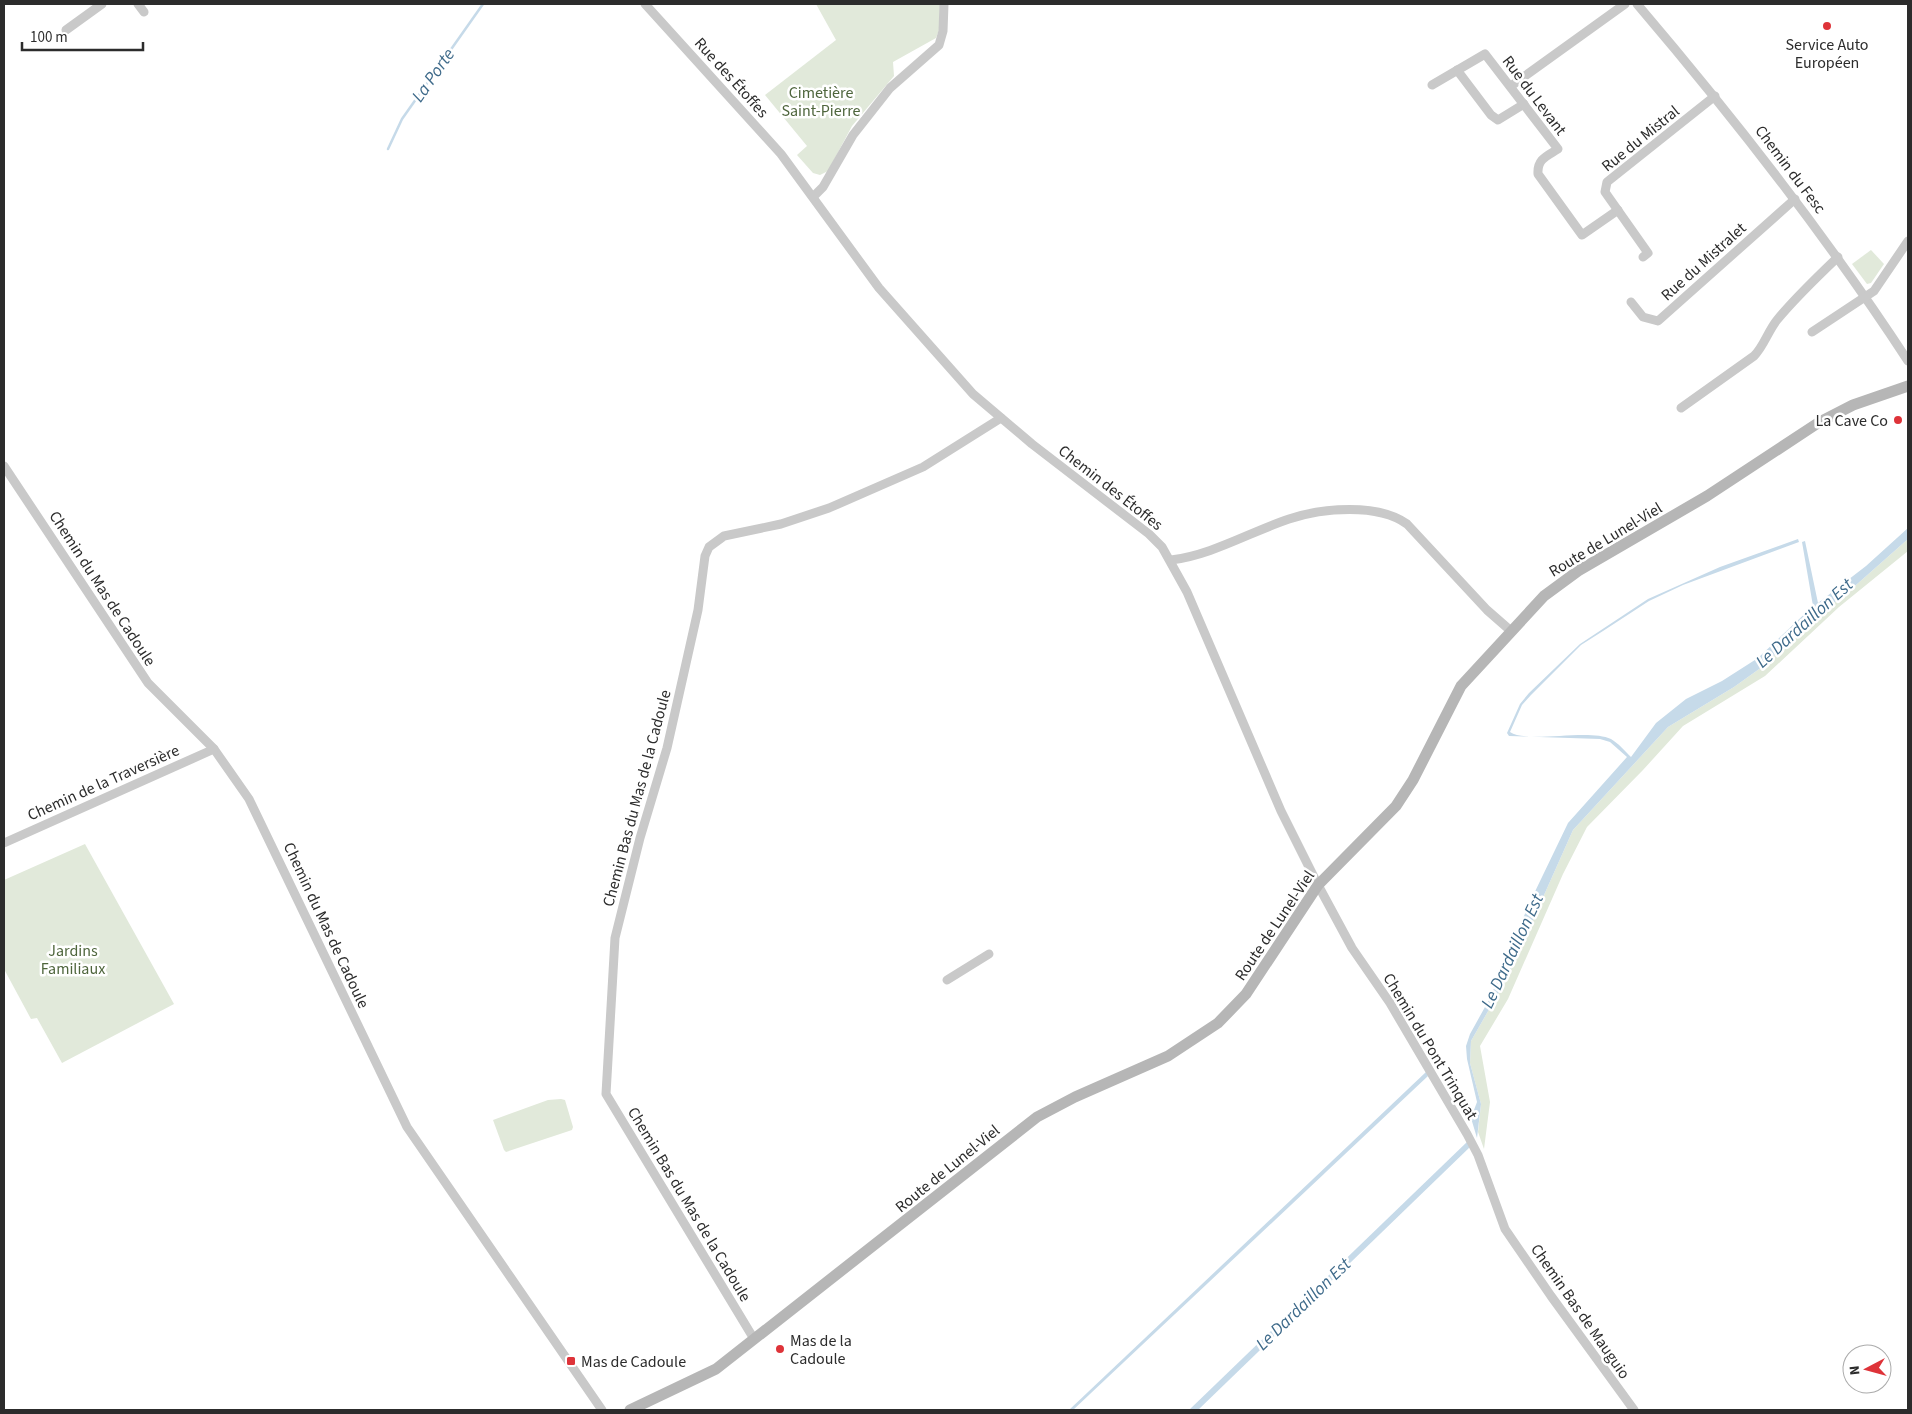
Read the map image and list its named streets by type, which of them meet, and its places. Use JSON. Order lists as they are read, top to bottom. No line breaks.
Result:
{"streets":{"street":["Rue des Étoffes","Rue du Levant","Rue du Mistral","Chemin du Fesc","Rue du Mistralet","Chemin des Étoffes","Route de Lunel-Viel","Chemin du Mas de Cadoule","Chemin de la Traversière","Chemin Bas du Mas de la Cadoule","Chemin du Pont Trinquat","Chemin Bas de Mauguio"]},"crossings":[["Rue des Étoffes","Chemin des Étoffes"],["Rue du Levant","Rue du Mistral"],["Rue du Mistral","Chemin du Fesc"],["Chemin du Fesc","Rue du Mistralet"],["Chemin des Étoffes","Route de Lunel-Viel"],["Chemin des Étoffes","Chemin Bas du Mas de la Cadoule"],["Chemin des Étoffes","Chemin du Pont Trinquat"],["Route de Lunel-Viel","Chemin Bas du Mas de la Cadoule"],["Route de Lunel-Viel","Chemin du Pont Trinquat"],["Chemin du Mas de Cadoule","Chemin de la Traversière"],["Chemin du Pont Trinquat","Chemin Bas de Mauguio"]],"water":["La Porte","Le Dardaillon Est"],"parks":["Cimetière Saint-Pierre","Jardins Familiaux"],"places":{"other":["Service Auto Européen","La Cave Co","Mas de la Cadoule"],"transit":["Mas de Cadoule"]},"scale_bar":"100 m","north":"left"}
